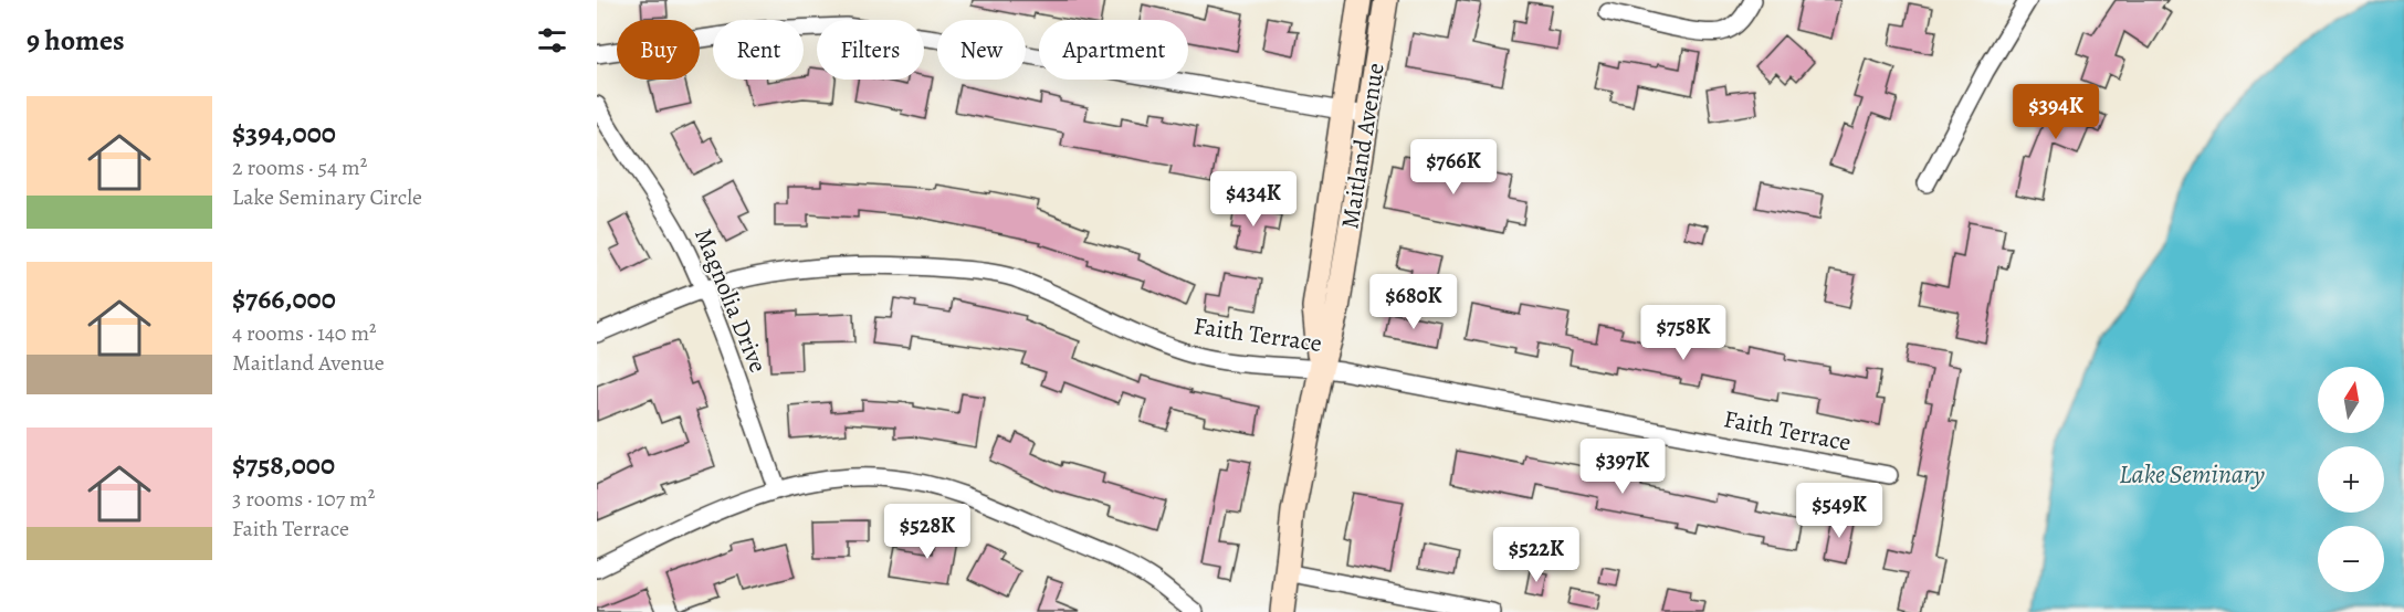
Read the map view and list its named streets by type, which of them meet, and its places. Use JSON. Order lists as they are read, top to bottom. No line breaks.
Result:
{"streets":{"main road":["Maitland Avenue"],"street":["Magnolia Drive","Faith Terrace"]},"crossings":[["Maitland Avenue","Faith Terrace"],["Magnolia Drive","Faith Terrace"]],"water":["Lake Seminary"],"north":"top","page":{"heading":"9 homes","chip":["Buy","Rent","Filters","New","Apartment"],"list":[{"name":"$394,000","note":"2 rooms · 54 m² · Lake Seminary Circle"},{"name":"$766,000","note":"4 rooms · 140 m² · Maitland Avenue"},{"name":"$758,000","note":"3 rooms · 107 m² · Faith Terrace"}],"price":["$394K","$766K","$434K","$680K","$758K","$397K","$549K","$528K","$522K"],"map_buttons":["+","−"]}}
